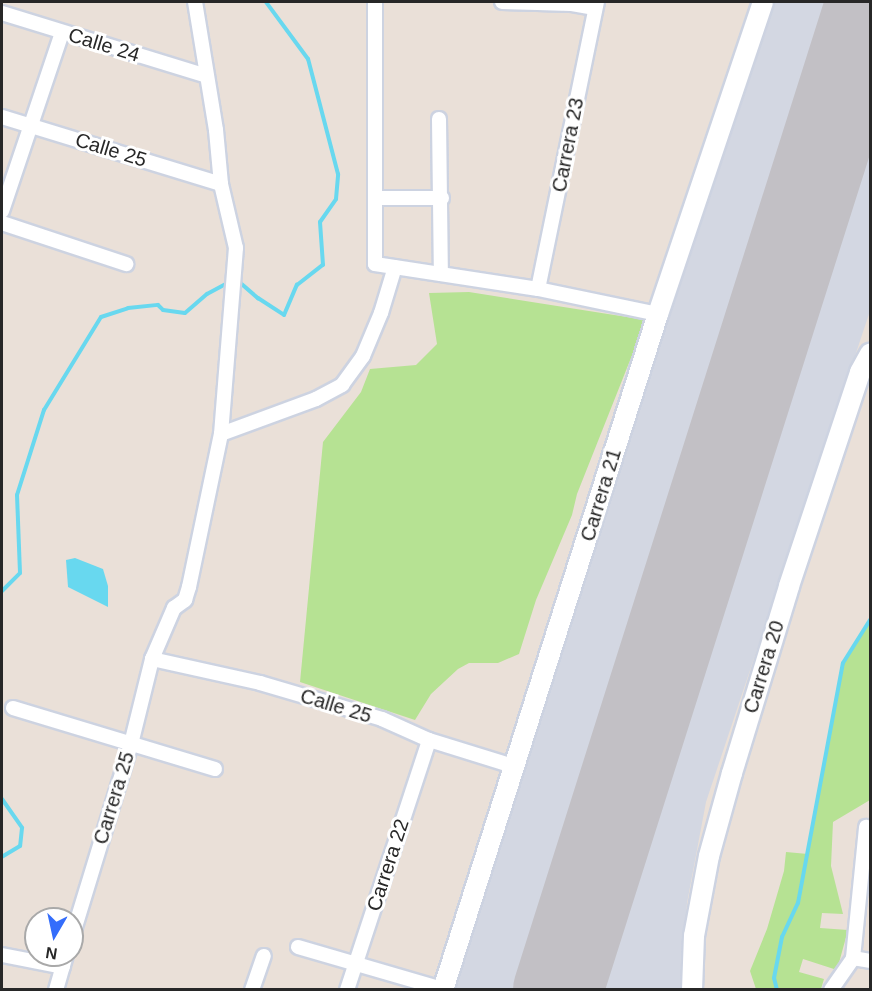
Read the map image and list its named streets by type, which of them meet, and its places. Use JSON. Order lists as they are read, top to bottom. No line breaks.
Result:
{"streets":{"street":["Calle 24","Carrera 23","Calle 25","Carrera 21","Carrera 20","Carrera 25","Carrera 22"]},"crossings":[["Calle 24","Carrera 25"],["Calle 25","Carrera 21"],["Calle 25","Carrera 25"],["Calle 25","Carrera 22"]],"north":"bottom"}
